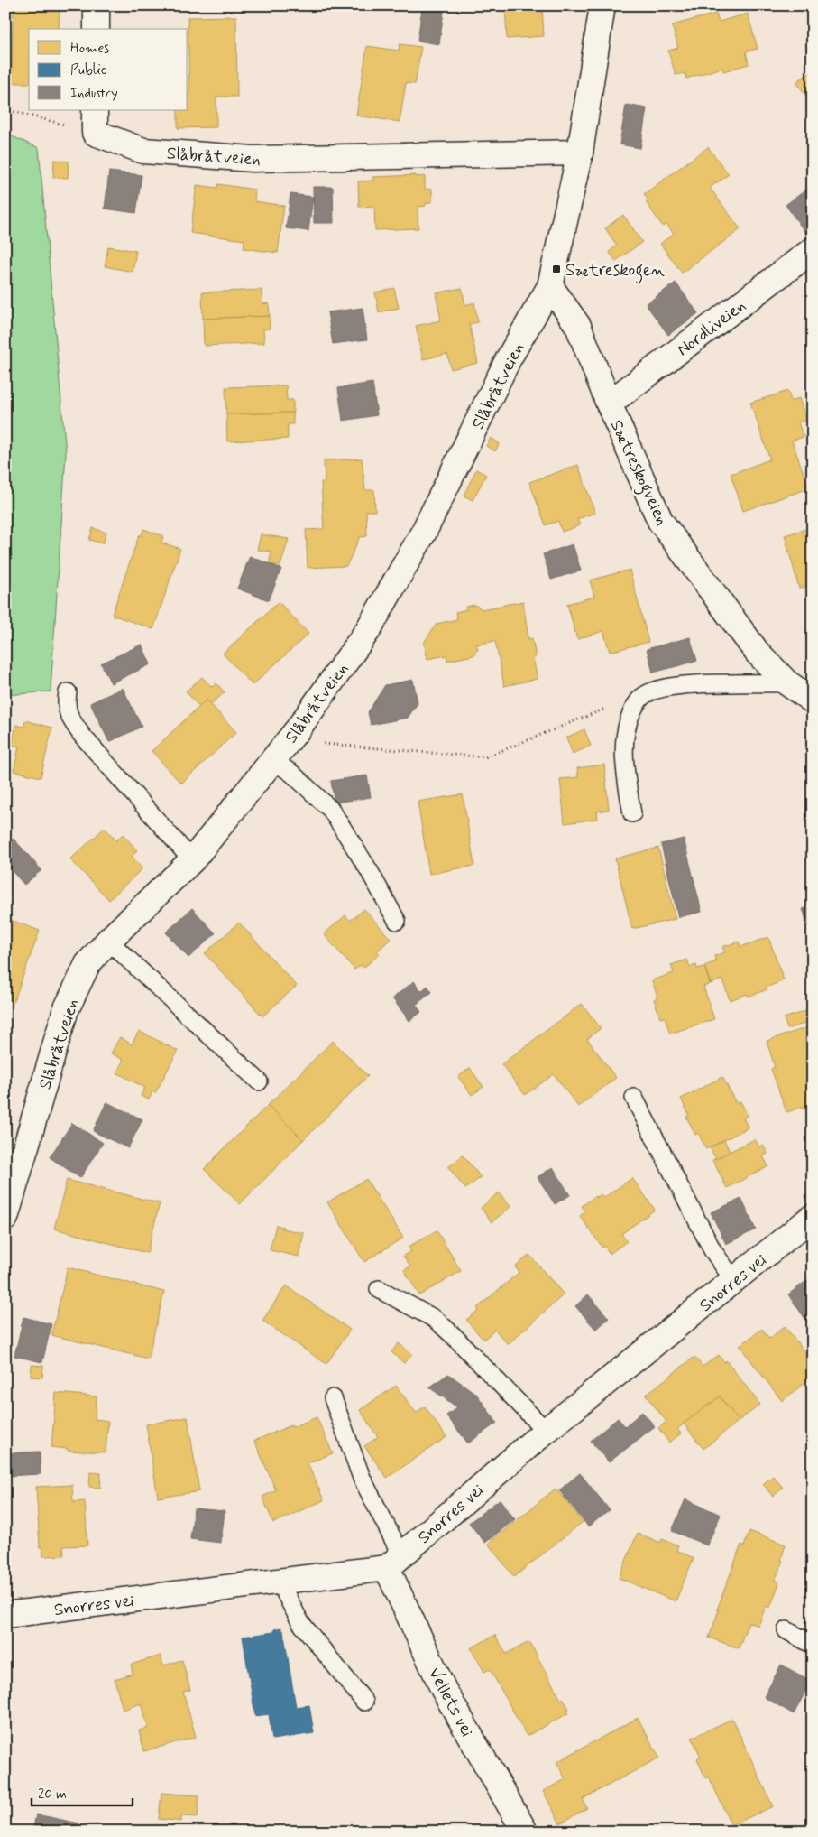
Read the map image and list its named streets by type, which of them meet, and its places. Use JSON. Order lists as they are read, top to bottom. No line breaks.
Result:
{"streets":{"street":["Slåbråtveien","Nordliveien","Sætreskogveien","Snorres vei","Vellets vei"]},"crossings":[["Slåbråtveien","Sætreskogveien"],["Nordliveien","Sætreskogveien"],["Snorres vei","Vellets vei"]],"places":{"transit":["Sætreskogen"]},"legend":["Homes","Public","Industry"],"scale_bar":"20 m"}
